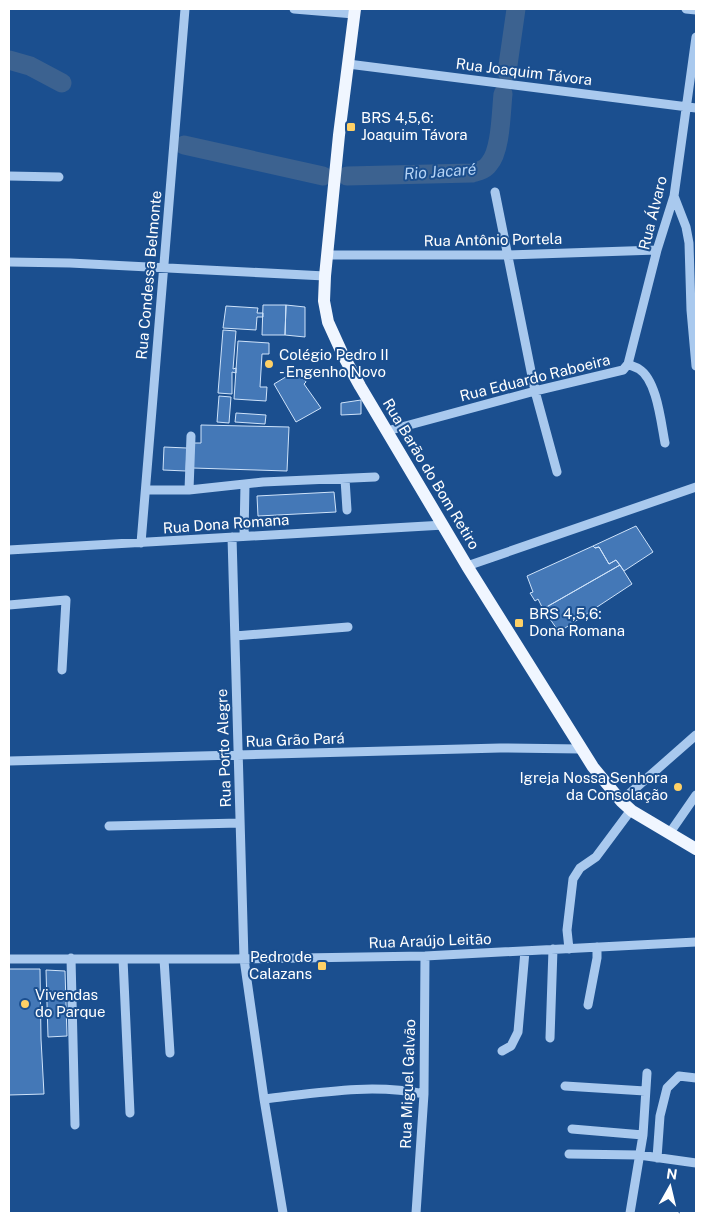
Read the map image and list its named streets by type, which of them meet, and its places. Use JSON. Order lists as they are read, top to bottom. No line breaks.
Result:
{"streets":{"main road":["Rua Barão do Bom Retiro"],"street":["Rua Joaquim Távora","Rua Álvaro","Rua Antônio Portela","Rua Condessa Belmonte","Rua Eduardo Raboeira","Rua Dona Romana","Rua Grão Pará","Rua Porto Alegre","Rua Araújo Leitão","Rua Miguel Galvão"]},"crossings":[["Rua Joaquim Távora","Rua Álvaro"],["Rua Joaquim Távora","Rua Barão do Bom Retiro"],["Rua Álvaro","Rua Antônio Portela"],["Rua Álvaro","Rua Eduardo Raboeira"],["Rua Antônio Portela","Rua Barão do Bom Retiro"],["Rua Condessa Belmonte","Rua Dona Romana"],["Rua Eduardo Raboeira","Rua Barão do Bom Retiro"],["Rua Barão do Bom Retiro","Rua Dona Romana"],["Rua Barão do Bom Retiro","Rua Grão Pará"],["Rua Dona Romana","Rua Porto Alegre"],["Rua Grão Pará","Rua Porto Alegre"],["Rua Porto Alegre","Rua Araújo Leitão"],["Rua Araújo Leitão","Rua Miguel Galvão"]],"water":["Rio Jacaré"],"places":{"transit":["BRS 4,5,6: Joaquim Távora","BRS 4,5,6: Dona Romana","Pedro de Calazans"],"other":["Colégio Pedro II - Engenho Novo","Igreja Nossa Senhora da Consolação","Vivendas do Parque"]},"north":"top"}
